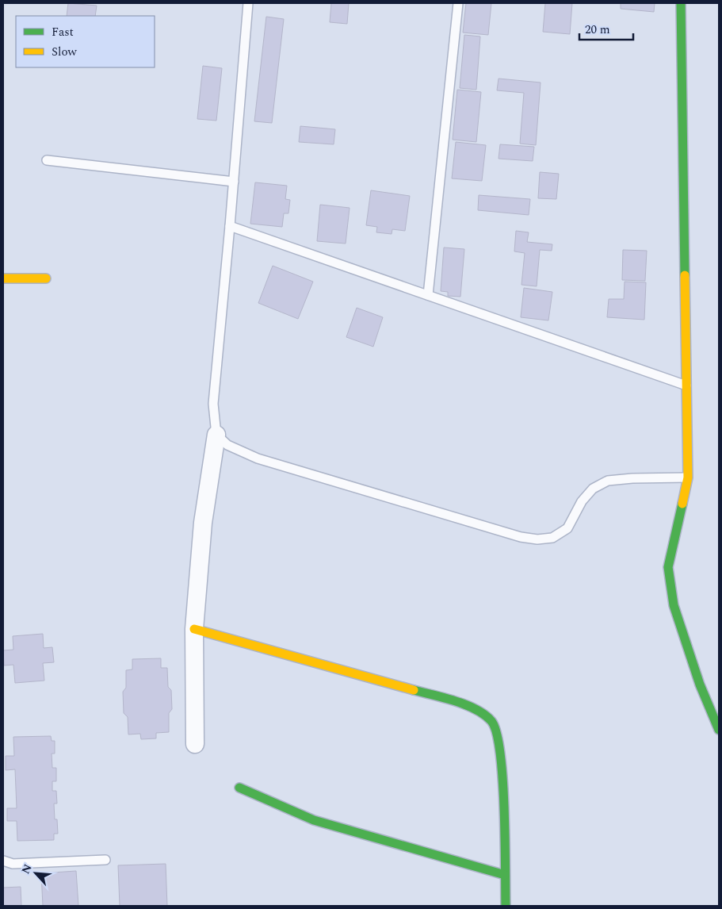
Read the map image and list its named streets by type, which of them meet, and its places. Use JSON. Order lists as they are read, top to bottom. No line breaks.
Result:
{"legend":["Fast","Slow"],"scale_bar":"20 m","north":"top left"}
